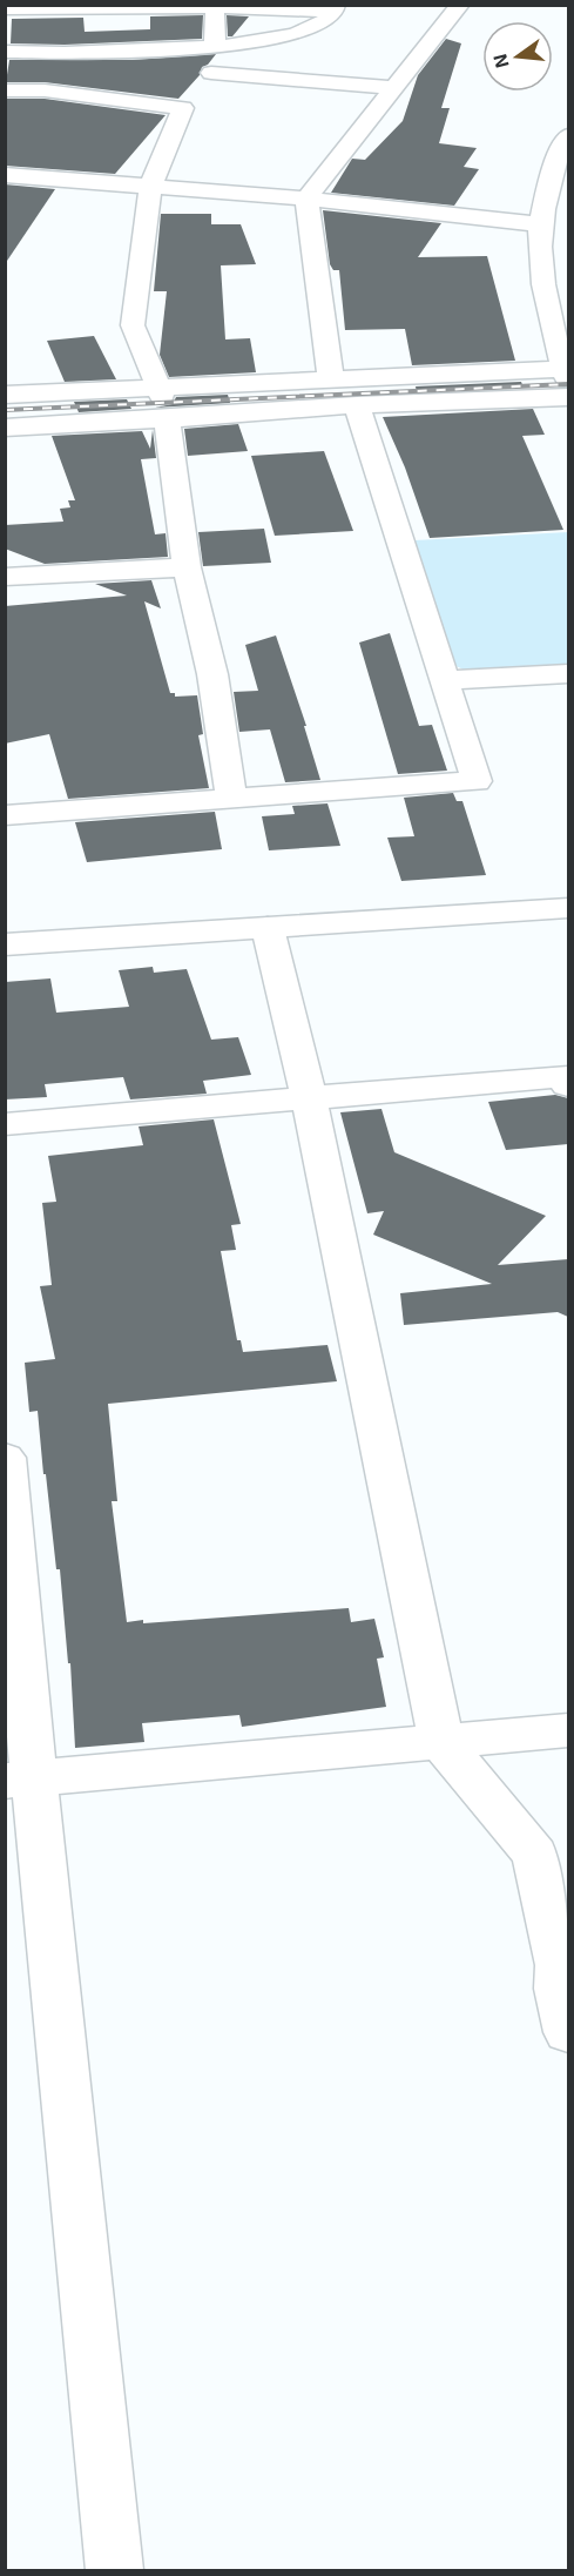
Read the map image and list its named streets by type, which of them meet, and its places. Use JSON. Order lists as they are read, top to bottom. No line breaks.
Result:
{"north":"left"}
